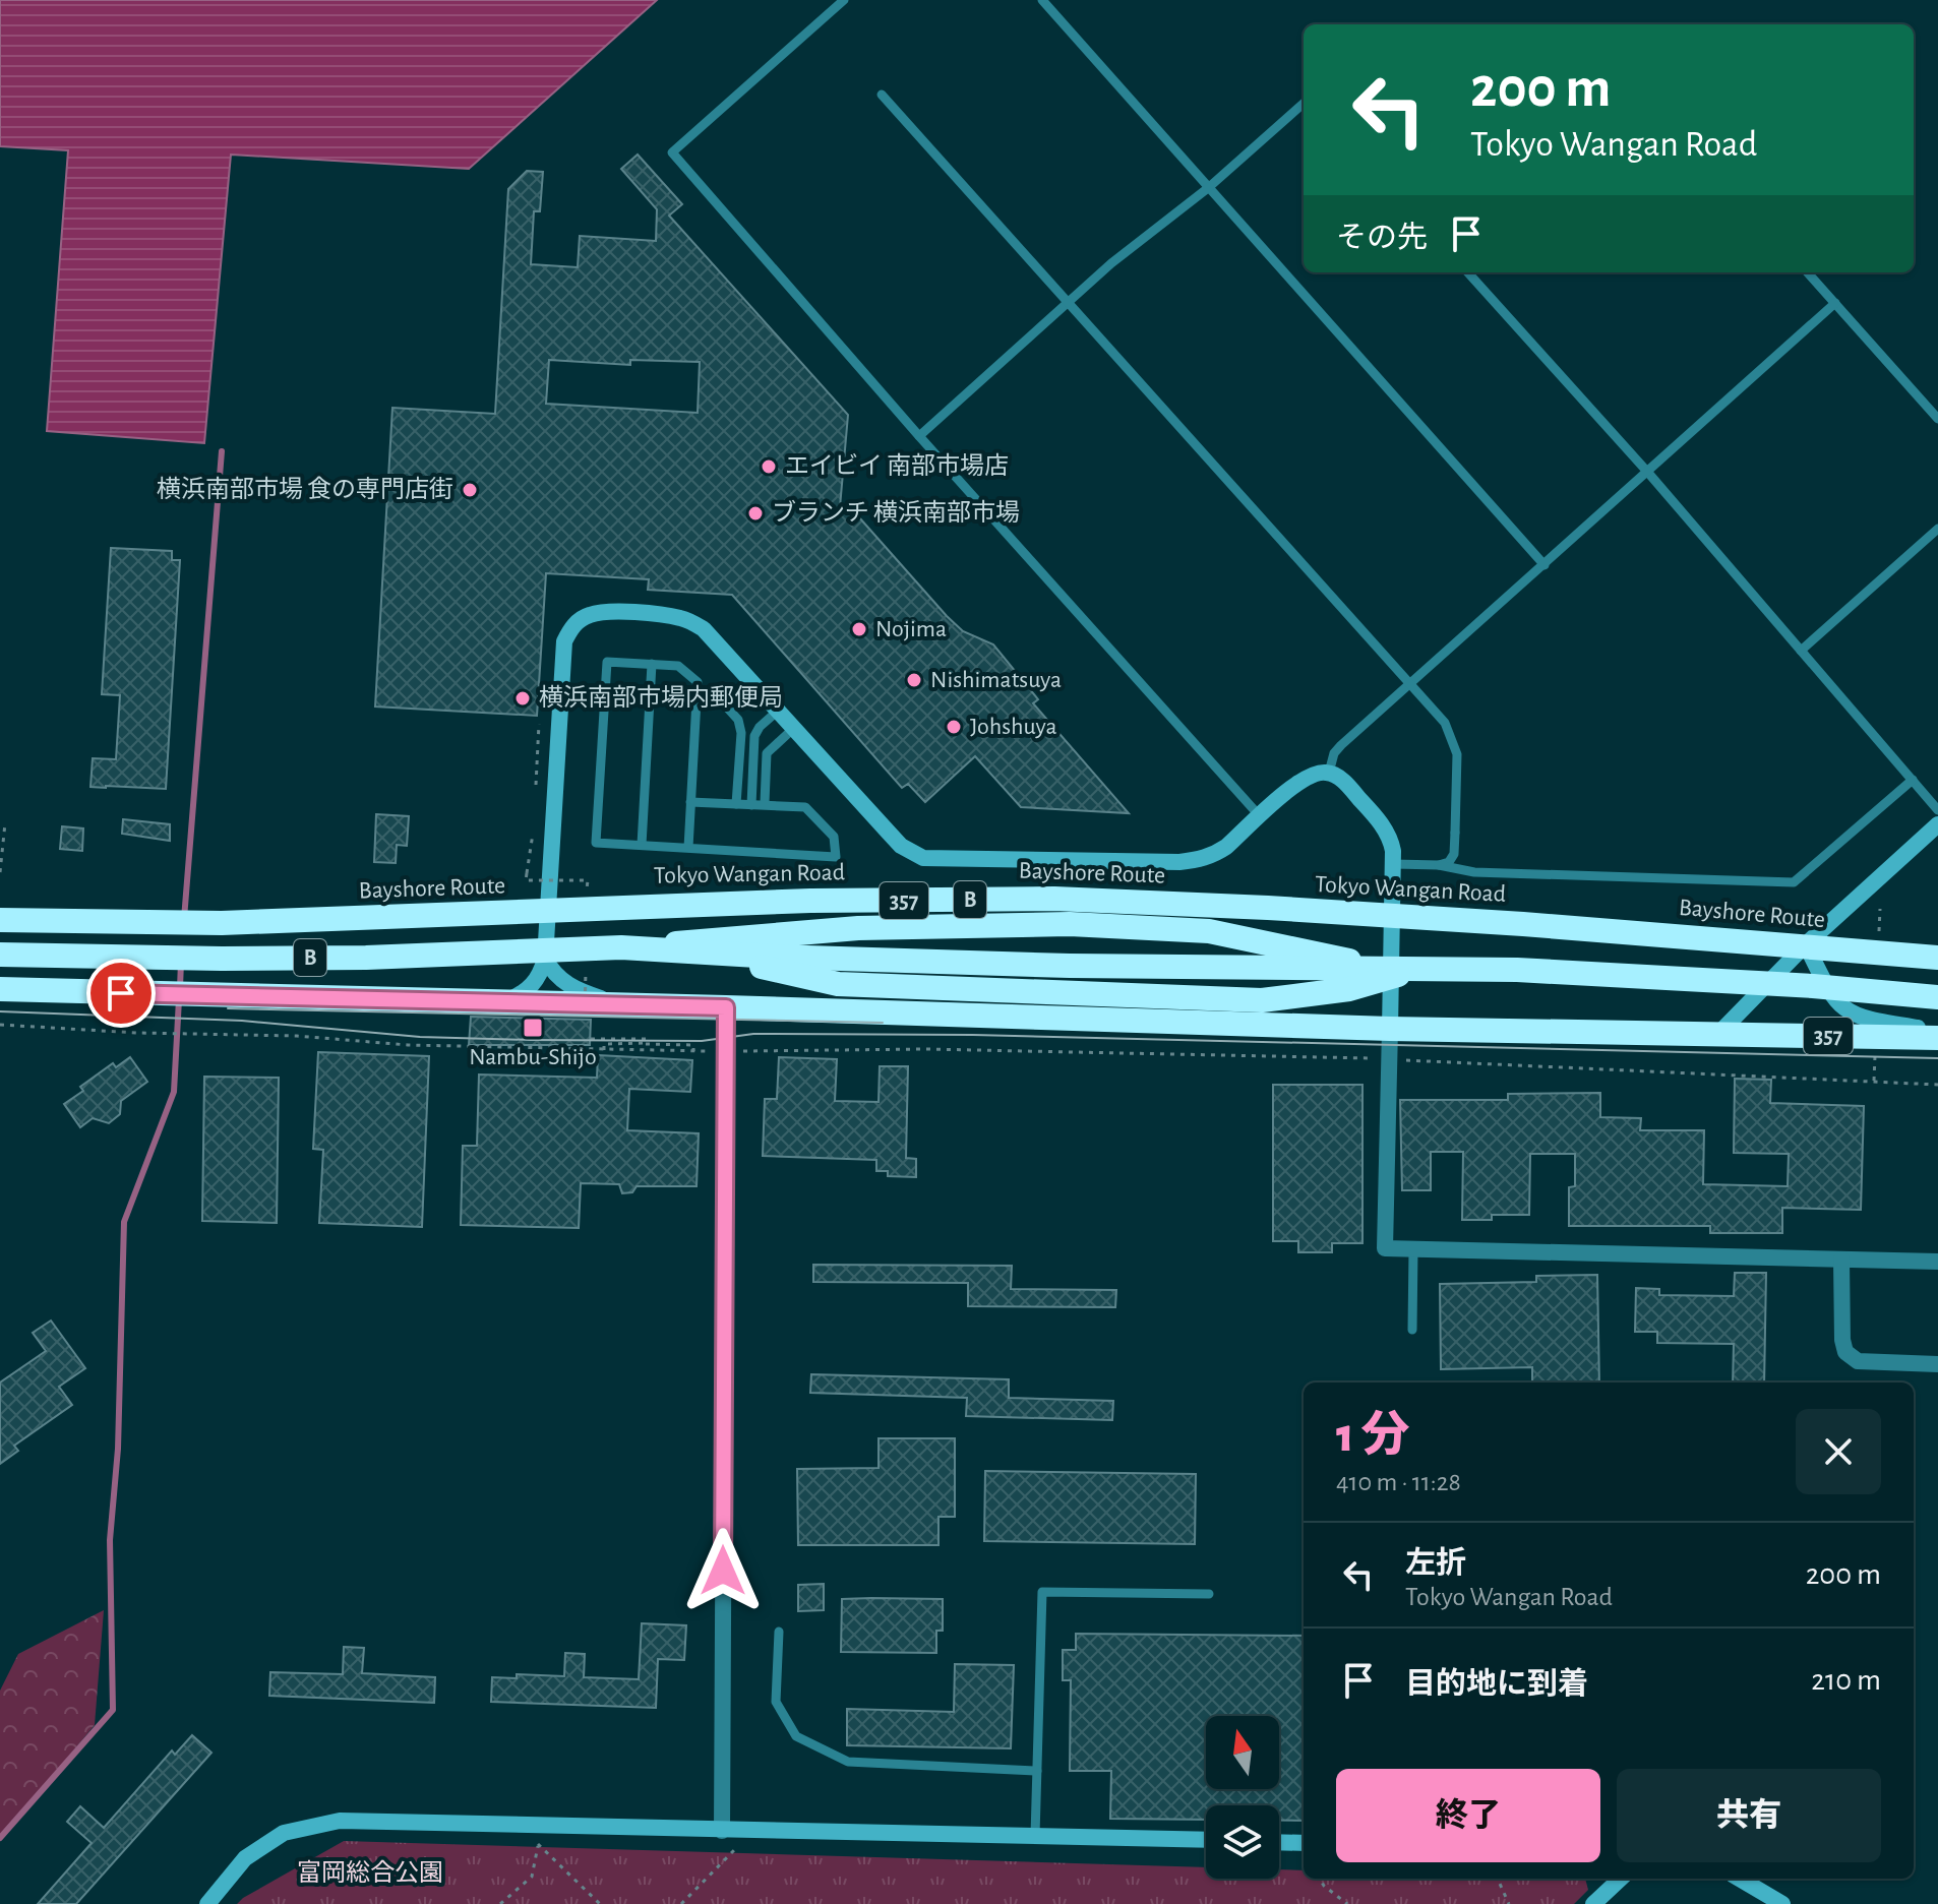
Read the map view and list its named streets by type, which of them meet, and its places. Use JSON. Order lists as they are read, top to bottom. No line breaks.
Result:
{"streets":{"highway":["Bayshore Route","Tokyo Wangan Road","B","357"]},"crossings":[["Bayshore Route","Tokyo Wangan Road"]],"parks":["富岡総合公園"],"places":{"other":["エイビイ 南部市場店","横浜南部市場 食の専門店街","ブランチ 横浜南部市場","Nojima","Nishimatsuya","横浜南部市場内郵便局","Johshuya"],"transit":["Nambu-Shijo"]},"north":"top","page":{"turn":["200 m","Tokyo Wangan Road"],"then":"その先","heading":["1 分","410 m · 11:28"],"list":[{"name":"左折","note":"Tokyo Wangan Road","value":"200 m"},{"name":"目的地に到着","value":"210 m"}],"buttons":["終了","共有"]}}
